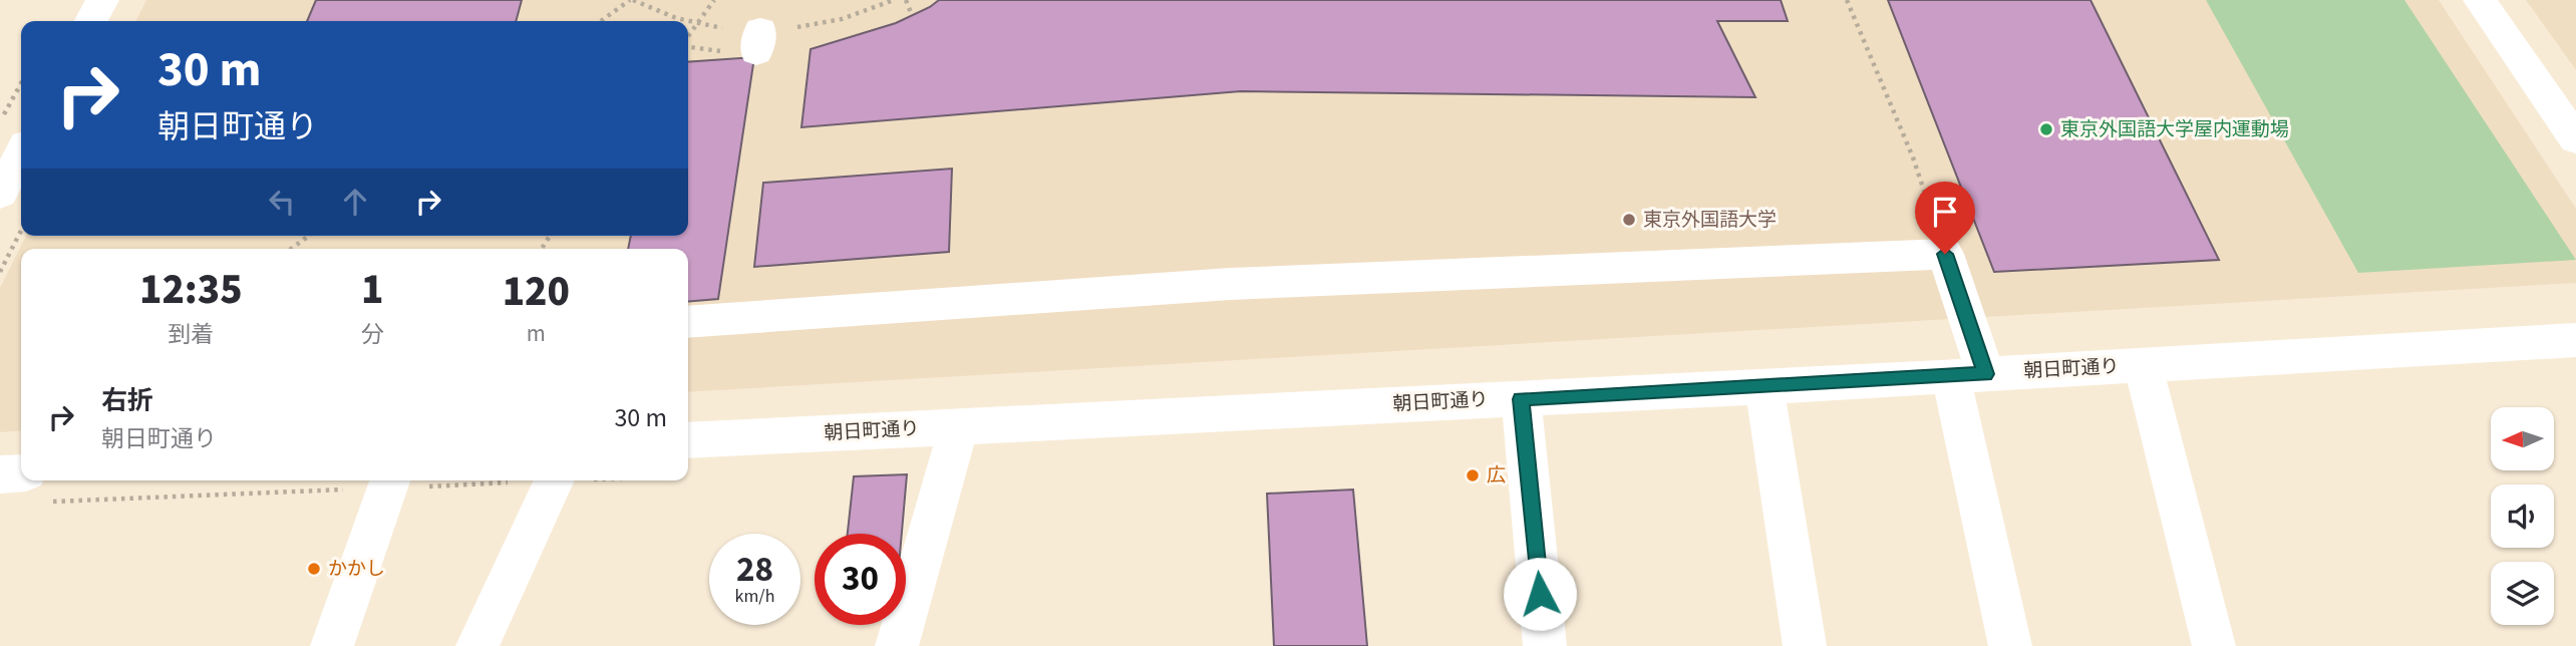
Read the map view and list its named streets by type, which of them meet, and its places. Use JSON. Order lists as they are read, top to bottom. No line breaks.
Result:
{"streets":{"street":["朝日町通り"]},"places":["東京外国語大学屋内運動場","東京外国語大学","広","かかし"],"north":"left","page":{"turn":["30 m","朝日町通り"],"eta":["12:35","到着","1","分","120","m"],"list":[{"name":"右折","note":"朝日町通り","value":"30 m"}],"speed":"28 km/h","limit":"30"}}
